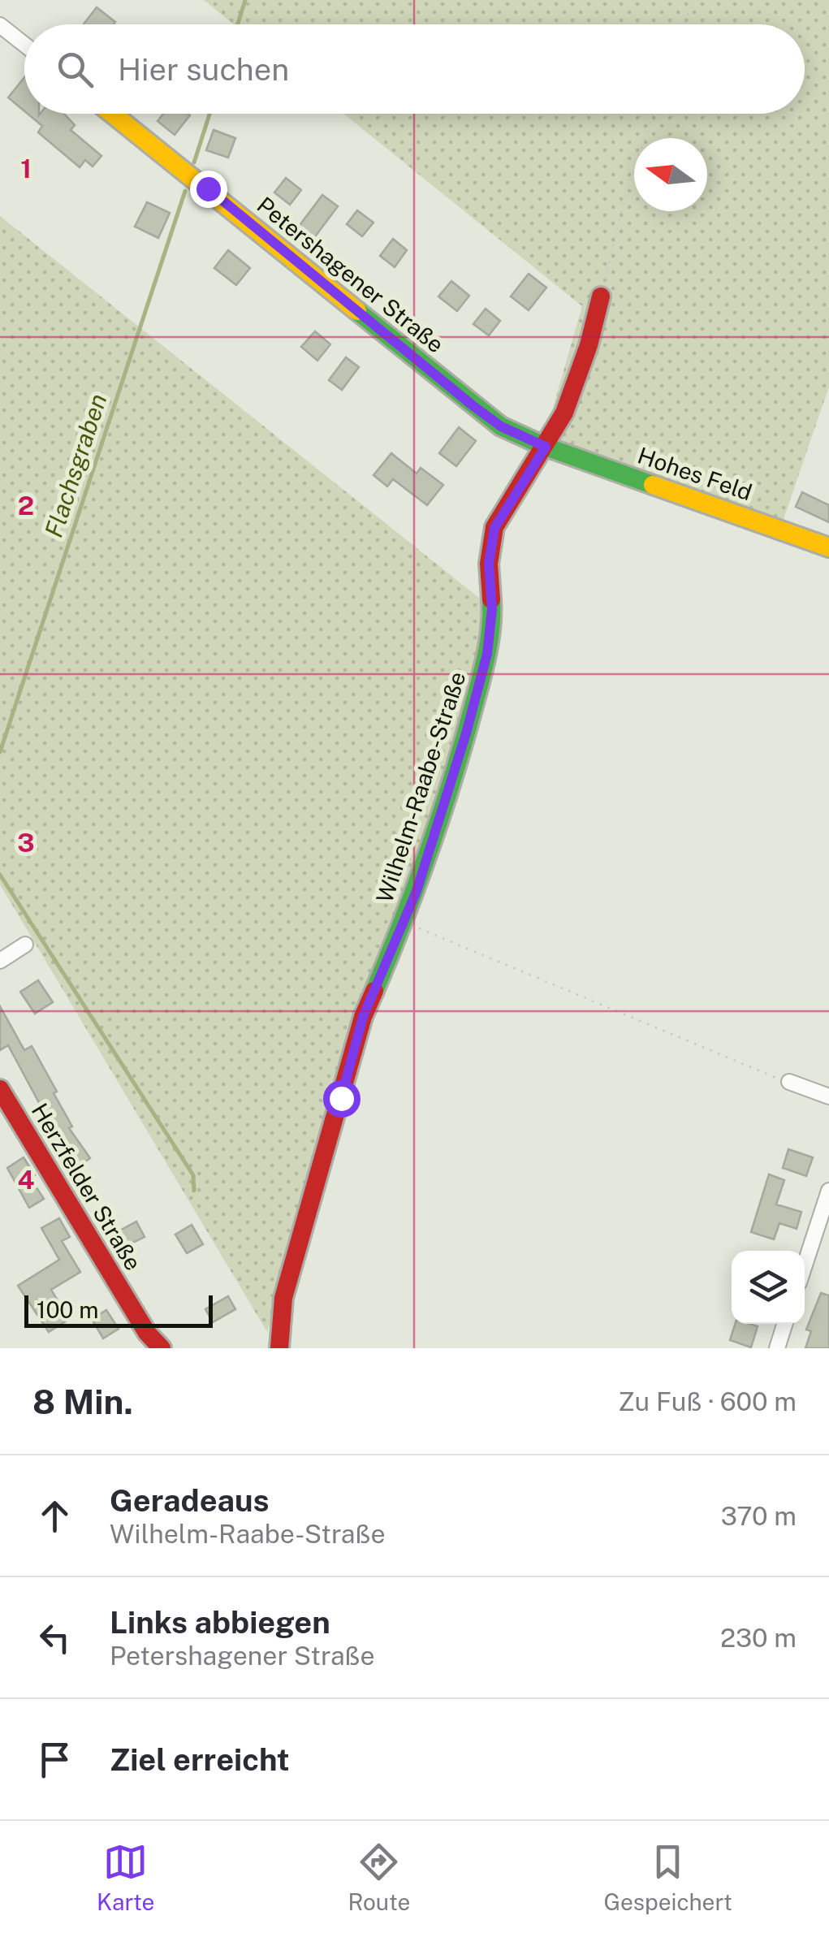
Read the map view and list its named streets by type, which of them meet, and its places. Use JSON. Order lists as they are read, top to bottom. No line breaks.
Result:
{"streets":{"street":["Petershagener Straße","Hohes Feld","Wilhelm-Raabe-Straße","Herzfelder Straße"]},"crossings":[["Petershagener Straße","Hohes Feld"],["Petershagener Straße","Wilhelm-Raabe-Straße"],["Hohes Feld","Wilhelm-Raabe-Straße"]],"water":["Flachsgraben"],"scale_bar":"100 m","north":"left","page":{"search":"Hier suchen","scale":"100 m","heading":["8 Min.","Zu Fuß · 600 m"],"list":[["Geradeaus","Wilhelm-Raabe-Straße","370 m"],["Links abbiegen","Petershagener Straße","230 m"],"Ziel erreicht"],"nav":["Karte","Route","Gespeichert"]},"grid":{"rows":["1","2","3","4"]}}
